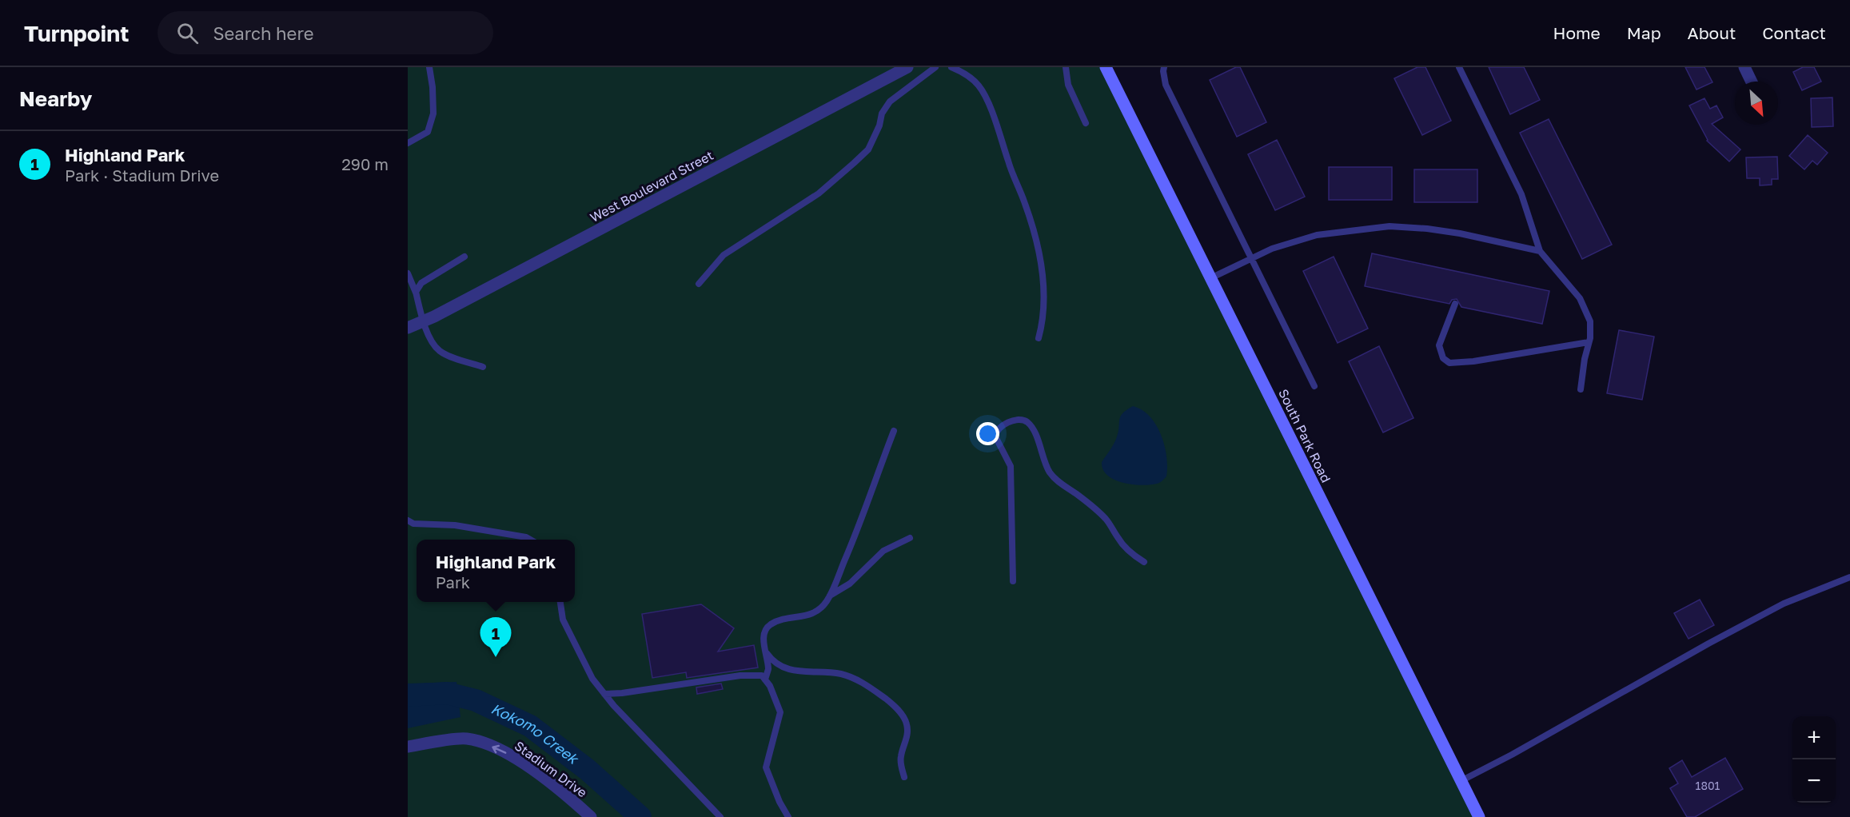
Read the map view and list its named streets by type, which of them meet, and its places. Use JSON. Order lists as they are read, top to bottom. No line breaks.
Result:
{"streets":{"street":["West Boulevard Street","South Park Road","Stadium Drive"]},"one_way":["Stadium Drive"],"water":["Kokomo Creek"],"house_numbers":["1801"],"north":"bottom right","page":{"header":"Turnpoint","search":"Search here","nav":["Home","Map","About","Contact"],"heading":"Nearby","list":[{"mark":"1","name":"Highland Park","note":"Park · Stadium Drive","value":"290 m"}],"popup":["Highland Park","Park"],"pins":"1","map_buttons":["+","−"]}}
